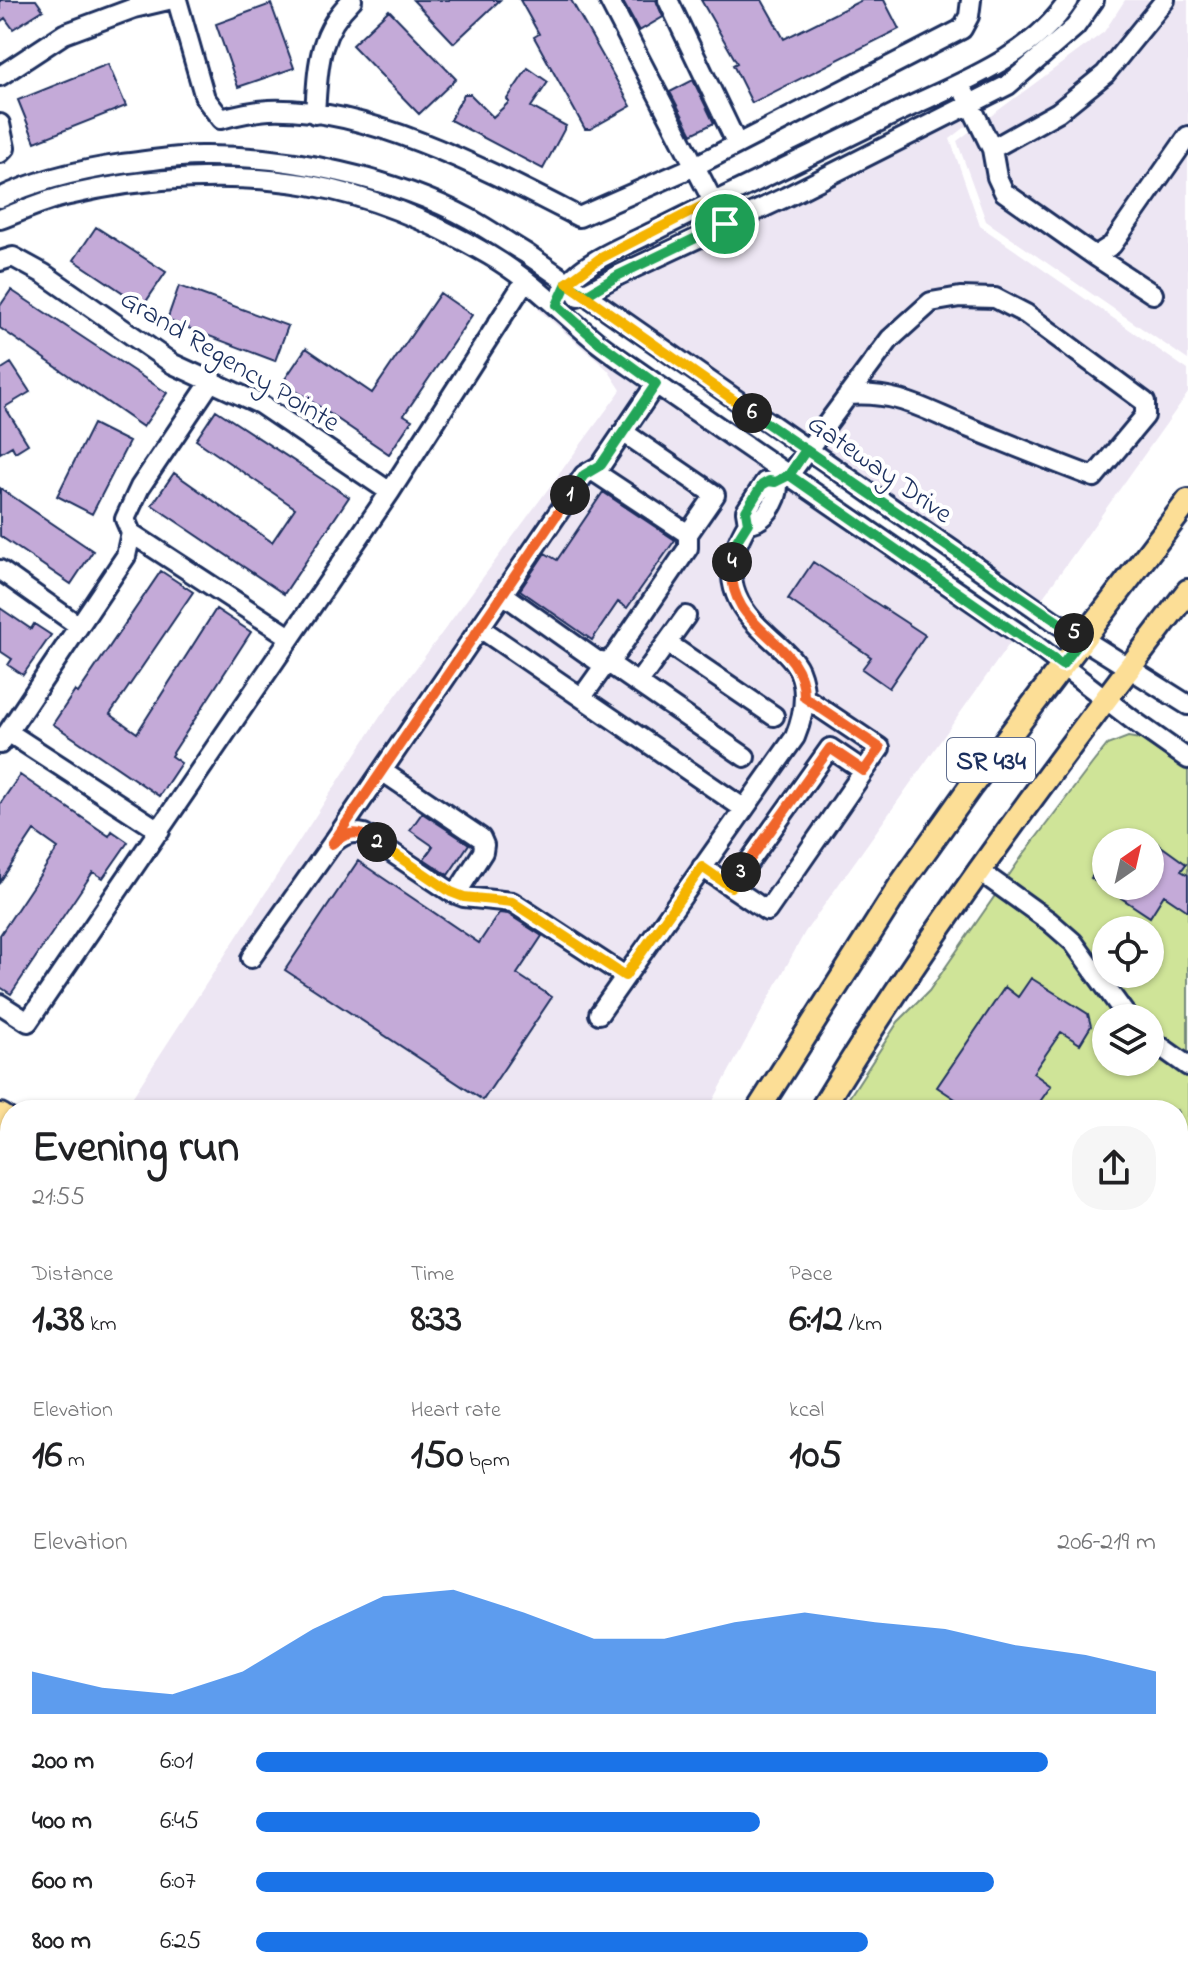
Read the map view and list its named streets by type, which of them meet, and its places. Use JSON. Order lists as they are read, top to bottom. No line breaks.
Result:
{"streets":{"main road":["SR 434"],"street":["Grand Regency Pointe","Gateway Drive"]},"crossings":[["Gateway Drive","SR 434"]],"north":"top right","page":{"pins":["6","1","4","5","2","3"],"heading":["Evening run","21:55"],"stats":[["Distance","1.38 km"],["Time","8:33"],["Pace","6:12 /km"],["Elevation","16 m"],["Heart rate","150 bpm"],["kcal","105"]],"chart":["Elevation","206–219 m"],"list":[{"name":"200 m","note":"6:01"},{"name":"400 m","note":"6:45"},{"name":"600 m","note":"6:07"},{"name":"800 m","note":"6:25"}]}}
